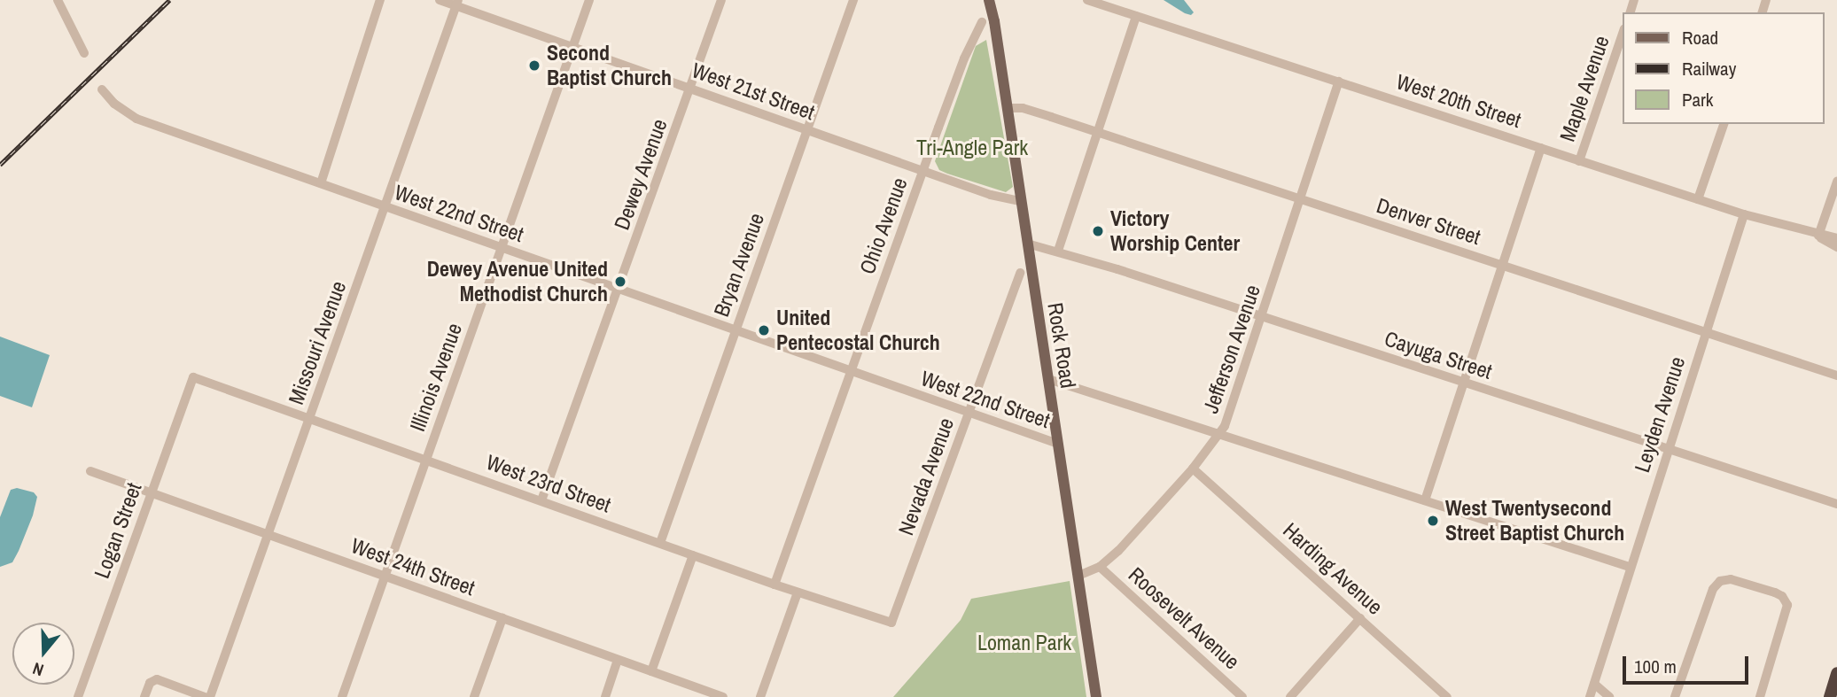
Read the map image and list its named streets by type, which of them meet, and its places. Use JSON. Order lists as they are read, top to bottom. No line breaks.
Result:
{"streets":{"main road":["Rock Road"],"street":["Maple Avenue","West 21st Street","West 20th Street","Dewey Avenue","West 22nd Street","Denver Street","Ohio Avenue","Bryan Avenue","Missouri Avenue","Jefferson Avenue","Cayuga Street","Illinois Avenue","Leyden Avenue","Nevada Avenue","West 23rd Street","Logan Street","West 24th Street","Harding Avenue","Roosevelt Avenue"]},"crossings":[["Maple Avenue","West 20th Street"],["West 21st Street","Dewey Avenue"],["West 21st Street","Ohio Avenue"],["West 21st Street","Bryan Avenue"],["West 21st Street","Missouri Avenue"],["West 21st Street","Rock Road"],["West 21st Street","Illinois Avenue"],["West 20th Street","Jefferson Avenue"],["West 20th Street","Leyden Avenue"],["Dewey Avenue","West 22nd Street"],["Dewey Avenue","West 23rd Street"],["West 22nd Street","Ohio Avenue"],["West 22nd Street","Bryan Avenue"],["West 22nd Street","Missouri Avenue"],["West 22nd Street","Rock Road"],["West 22nd Street","Jefferson Avenue"],["West 22nd Street","Illinois Avenue"],["West 22nd Street","Leyden Avenue"],["West 22nd Street","Nevada Avenue"],["Denver Street","Rock Road"],["Denver Street","Jefferson Avenue"],["Denver Street","Leyden Avenue"],["Ohio Avenue","West 23rd Street"],["Bryan Avenue","West 23rd Street"],["Missouri Avenue","West 23rd Street"],["Missouri Avenue","West 24th Street"],["Rock Road","Jefferson Avenue"],["Rock Road","Cayuga Street"],["Jefferson Avenue","Cayuga Street"],["Jefferson Avenue","Harding Avenue"],["Jefferson Avenue","Roosevelt Avenue"],["Cayuga Street","Leyden Avenue"],["Illinois Avenue","West 23rd Street"],["Illinois Avenue","West 24th Street"],["Nevada Avenue","West 23rd Street"],["West 23rd Street","Logan Street"],["Logan Street","West 24th Street"]],"parks":["Tri-Angle Park","Loman Park"],"places":["Second Baptist Church","Victory Worship Center","Dewey Avenue United Methodist Church","United Pentecostal Church","West Twentysecond Street Baptist Church"],"legend":["Road","Railway","Park"],"scale_bar":"100 m","north":"bottom"}
